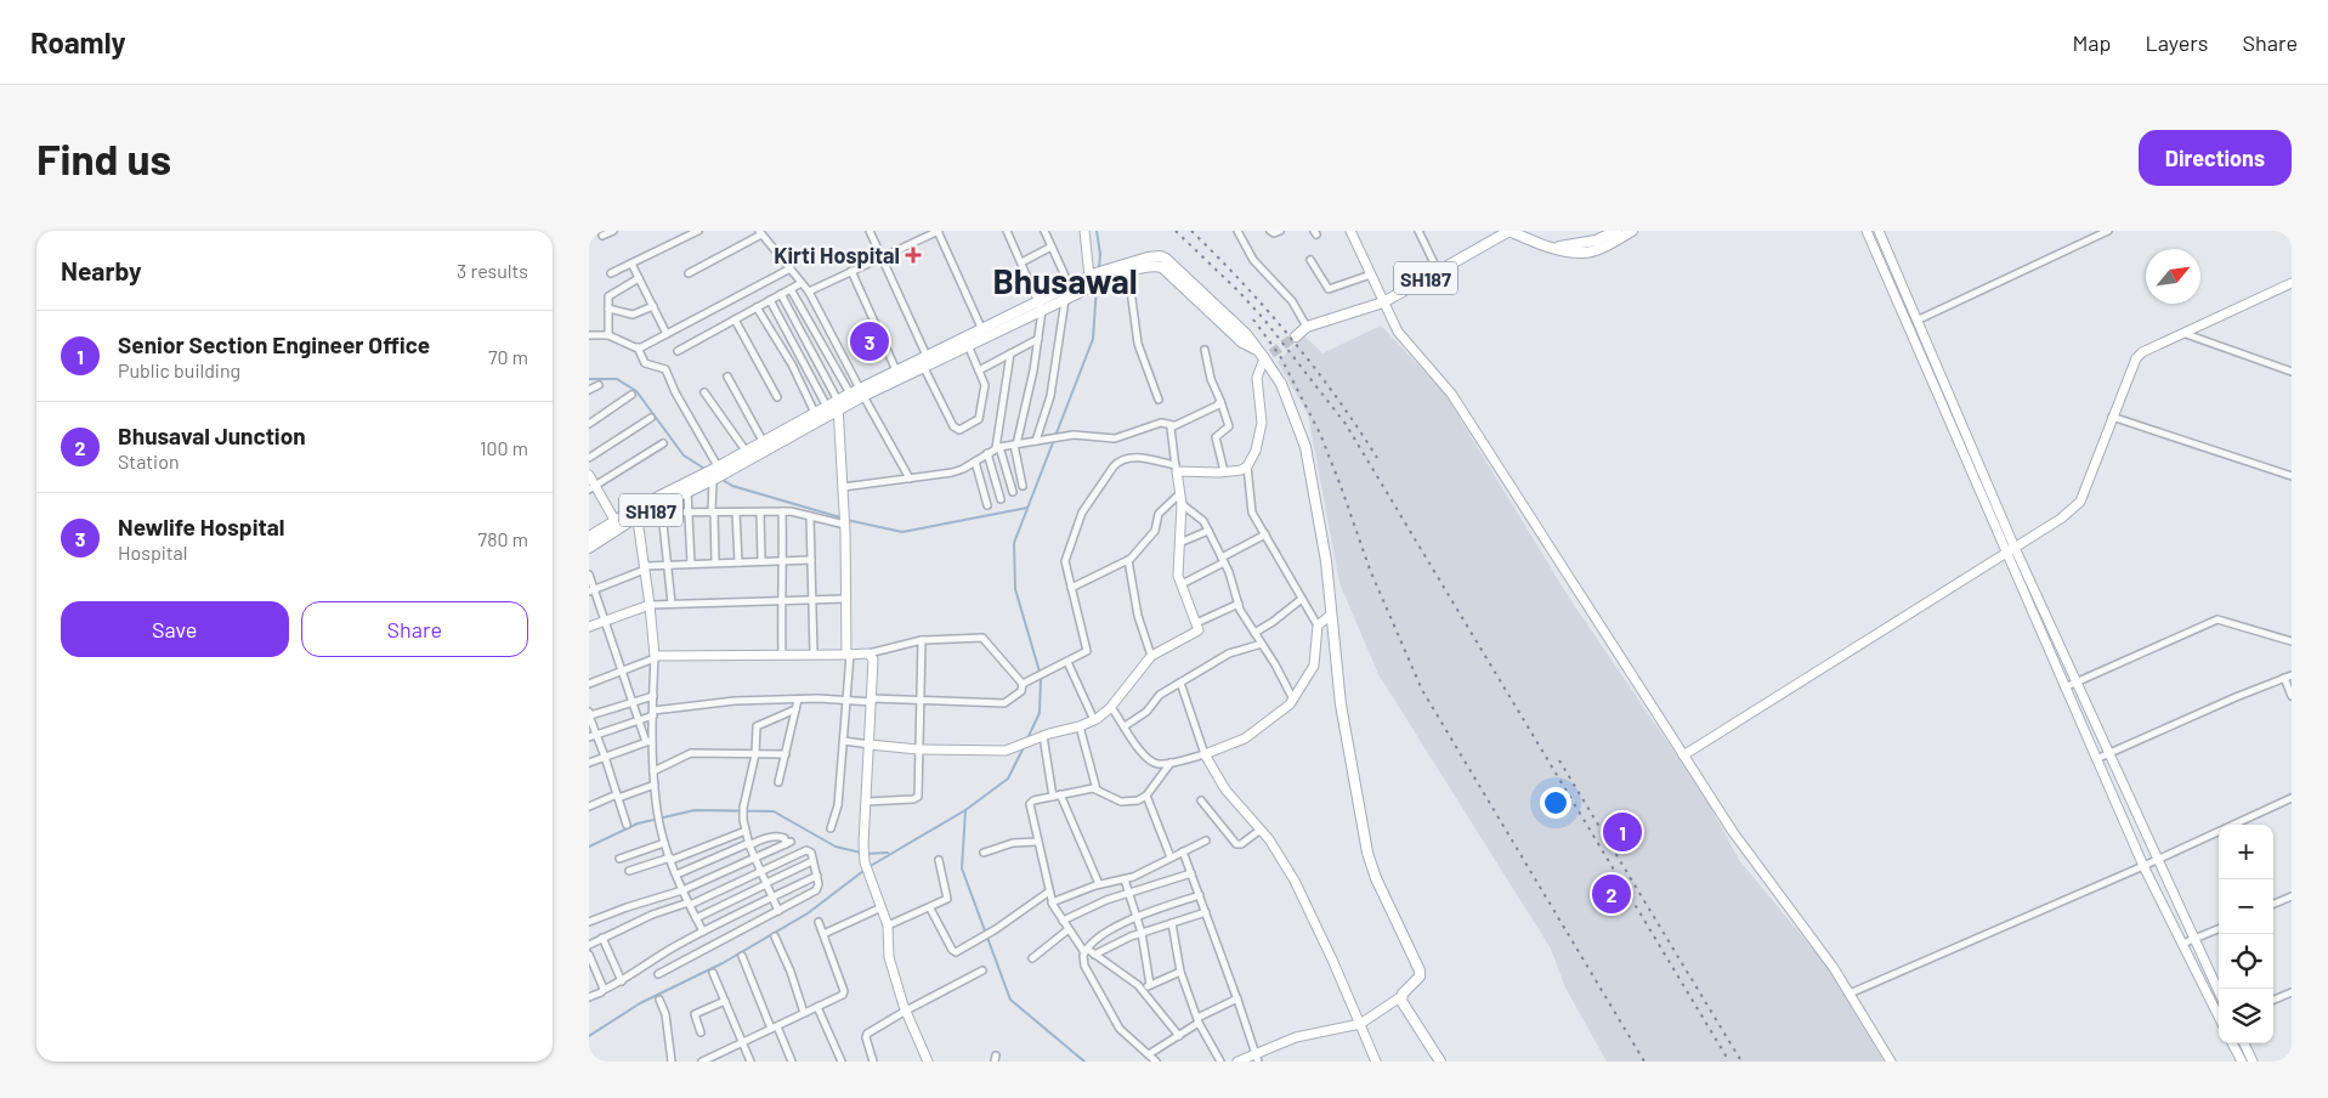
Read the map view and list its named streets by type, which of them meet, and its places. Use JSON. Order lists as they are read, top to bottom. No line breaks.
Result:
{"streets":{"main road":["SH187"]},"districts":["Bhusawal"],"places":{"health":["Kirti Hospital"]},"north":"top right","page":{"header":"Roamly","nav":["Map","Layers","Share"],"buttons":["Directions",["Save","Share"]],"title":"Find us","heading":["Nearby","3 results"],"list":[{"mark":"1","name":"Senior Section Engineer Office","note":"Public building","value":"70 m"},{"mark":"2","name":"Bhusaval Junction","note":"Station","value":"100 m"},{"mark":"3","name":"Newlife Hospital","note":"Hospital","value":"780 m"}],"pins":["3","1","2"],"map_buttons":["+","−"]}}
